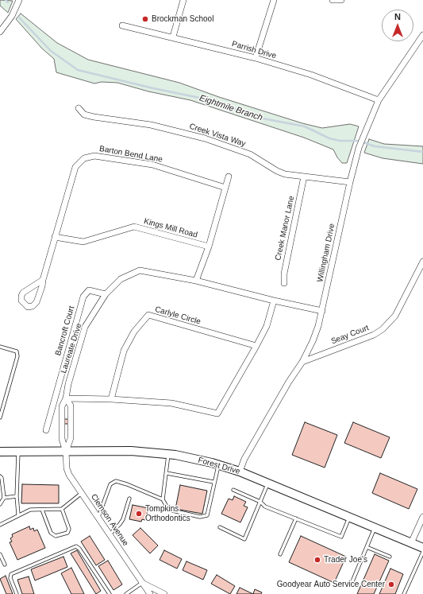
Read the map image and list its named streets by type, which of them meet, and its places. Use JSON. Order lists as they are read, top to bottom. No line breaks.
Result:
{"streets":{"main road":["Forest Drive"],"street":["Parrish Drive","Creek Vista Way","Barton Bend Lane","Kings Mill Road","Creek Manor Lane","Willingham Drive","Carlyle Circle","Bancroft Court","Seay Court","Laureate Drive","Clemson Avenue"]},"crossings":[["Parrish Drive","Willingham Drive"],["Creek Vista Way","Creek Manor Lane"],["Creek Vista Way","Willingham Drive"],["Barton Bend Lane","Kings Mill Road"],["Willingham Drive","Seay Court"],["Willingham Drive","Laureate Drive"],["Willingham Drive","Forest Drive"],["Bancroft Court","Laureate Drive"],["Laureate Drive","Forest Drive"],["Laureate Drive","Clemson Avenue"],["Forest Drive","Clemson Avenue"]],"water":["Eightmile Branch"],"places":["Brockman School","Tompkins Orthodontics","Trader Joe's","Goodyear Auto Service Center"],"north":"top"}
